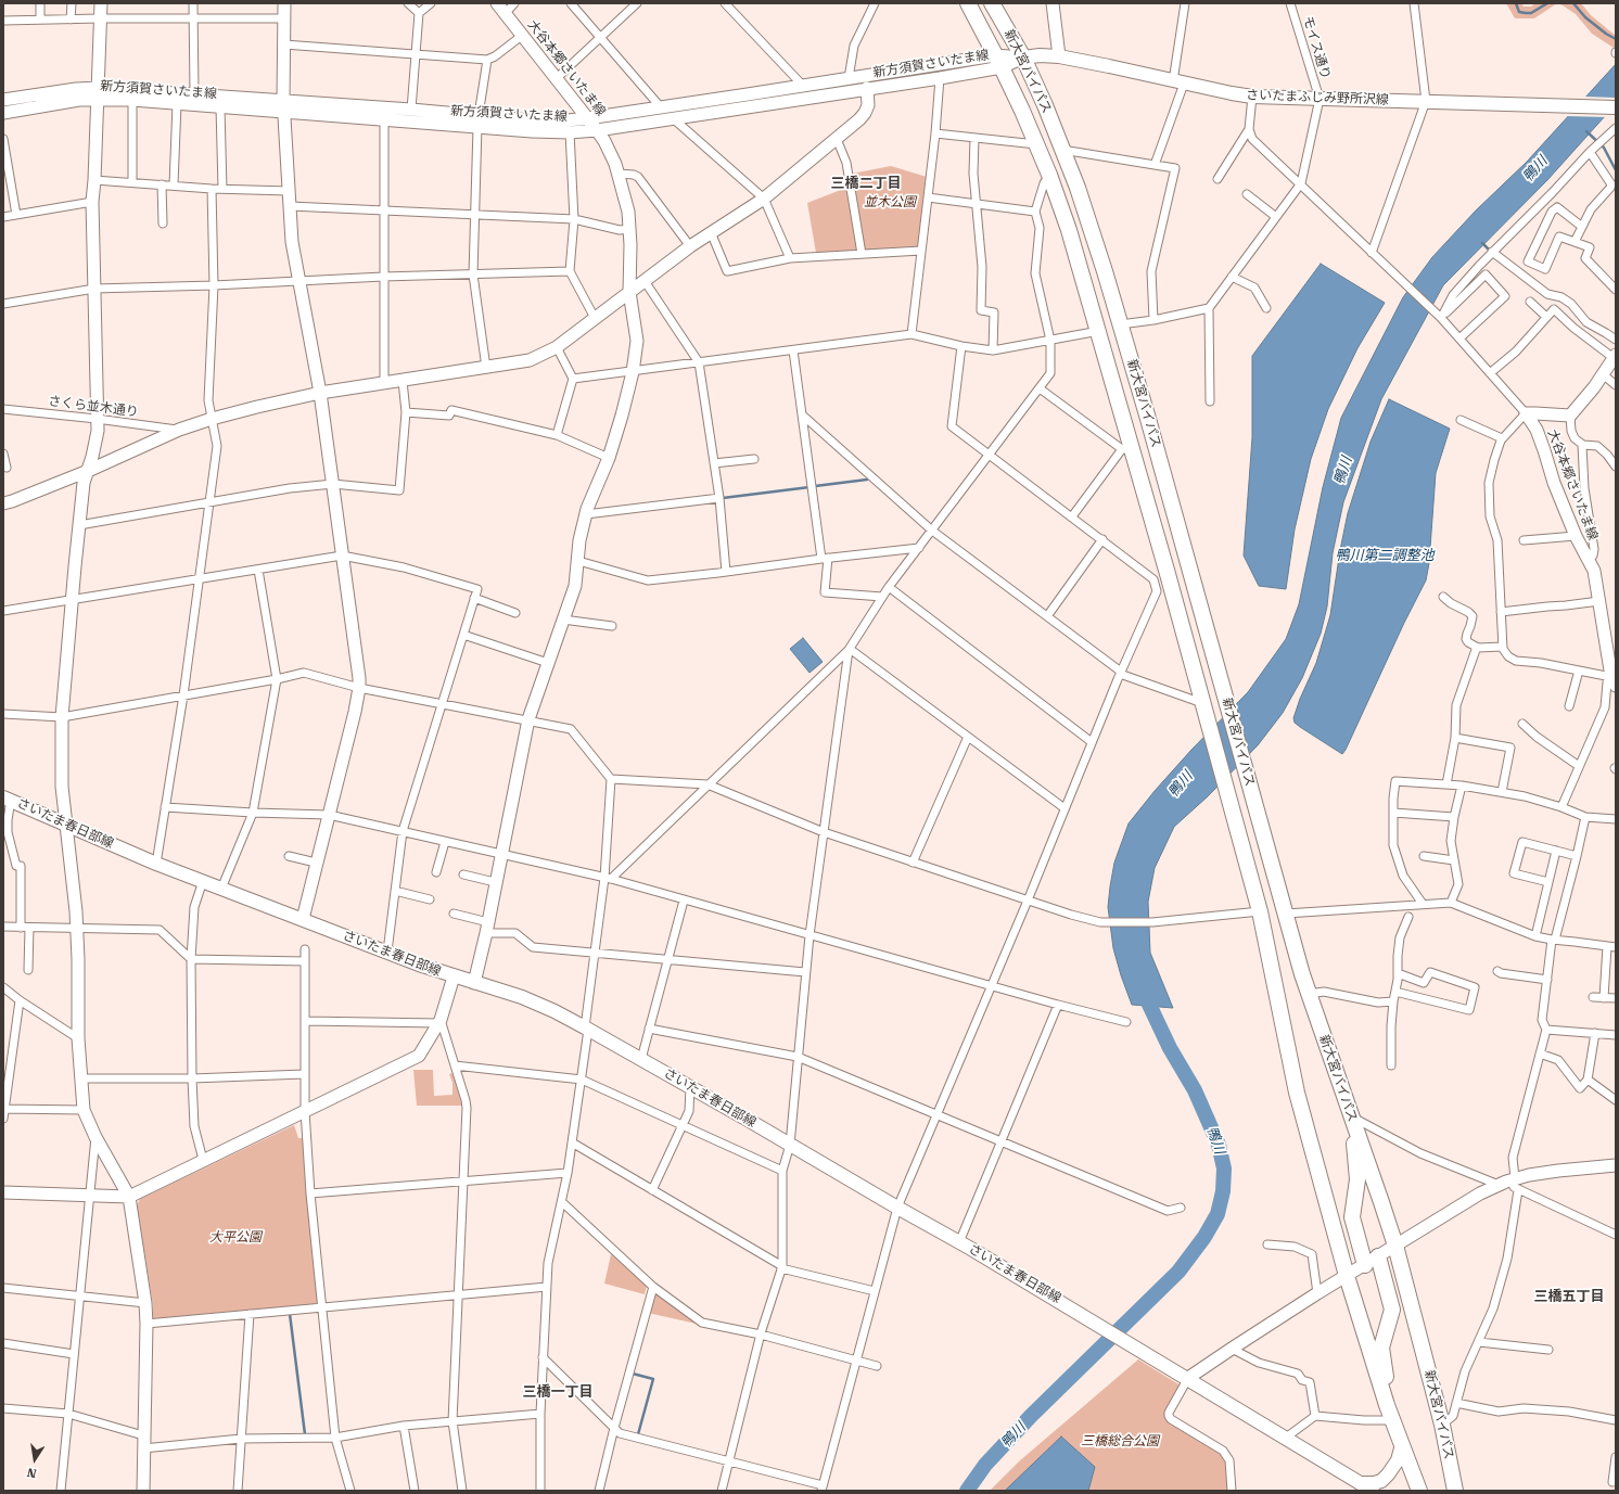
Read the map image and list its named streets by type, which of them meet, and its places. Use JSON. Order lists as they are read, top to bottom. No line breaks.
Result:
{"streets":{"highway":["新大宮バイパス"],"main road":["さいたまふじみ野所沢線","さいたま春日部線"],"street":["モイス通り","新方須賀さいたま線","大谷本郷さいたま線","さくら並木通り"]},"crossings":[["モイス通り","さいたまふじみ野所沢線"],["新方須賀さいたま線","大谷本郷さいたま線"],["新方須賀さいたま線","新大宮バイパス"],["新方須賀さいたま線","さいたまふじみ野所沢線"],["大谷本郷さいたま線","さいたま春日部線"],["新大宮バイパス","さいたまふじみ野所沢線"]],"districts":["三橋二丁目","三橋五丁目","三橋一丁目"],"water":["鴨川","鴨川第二調整池"],"parks":["並木公園","大平公園","三橋総合公園"],"north":"bottom"}
